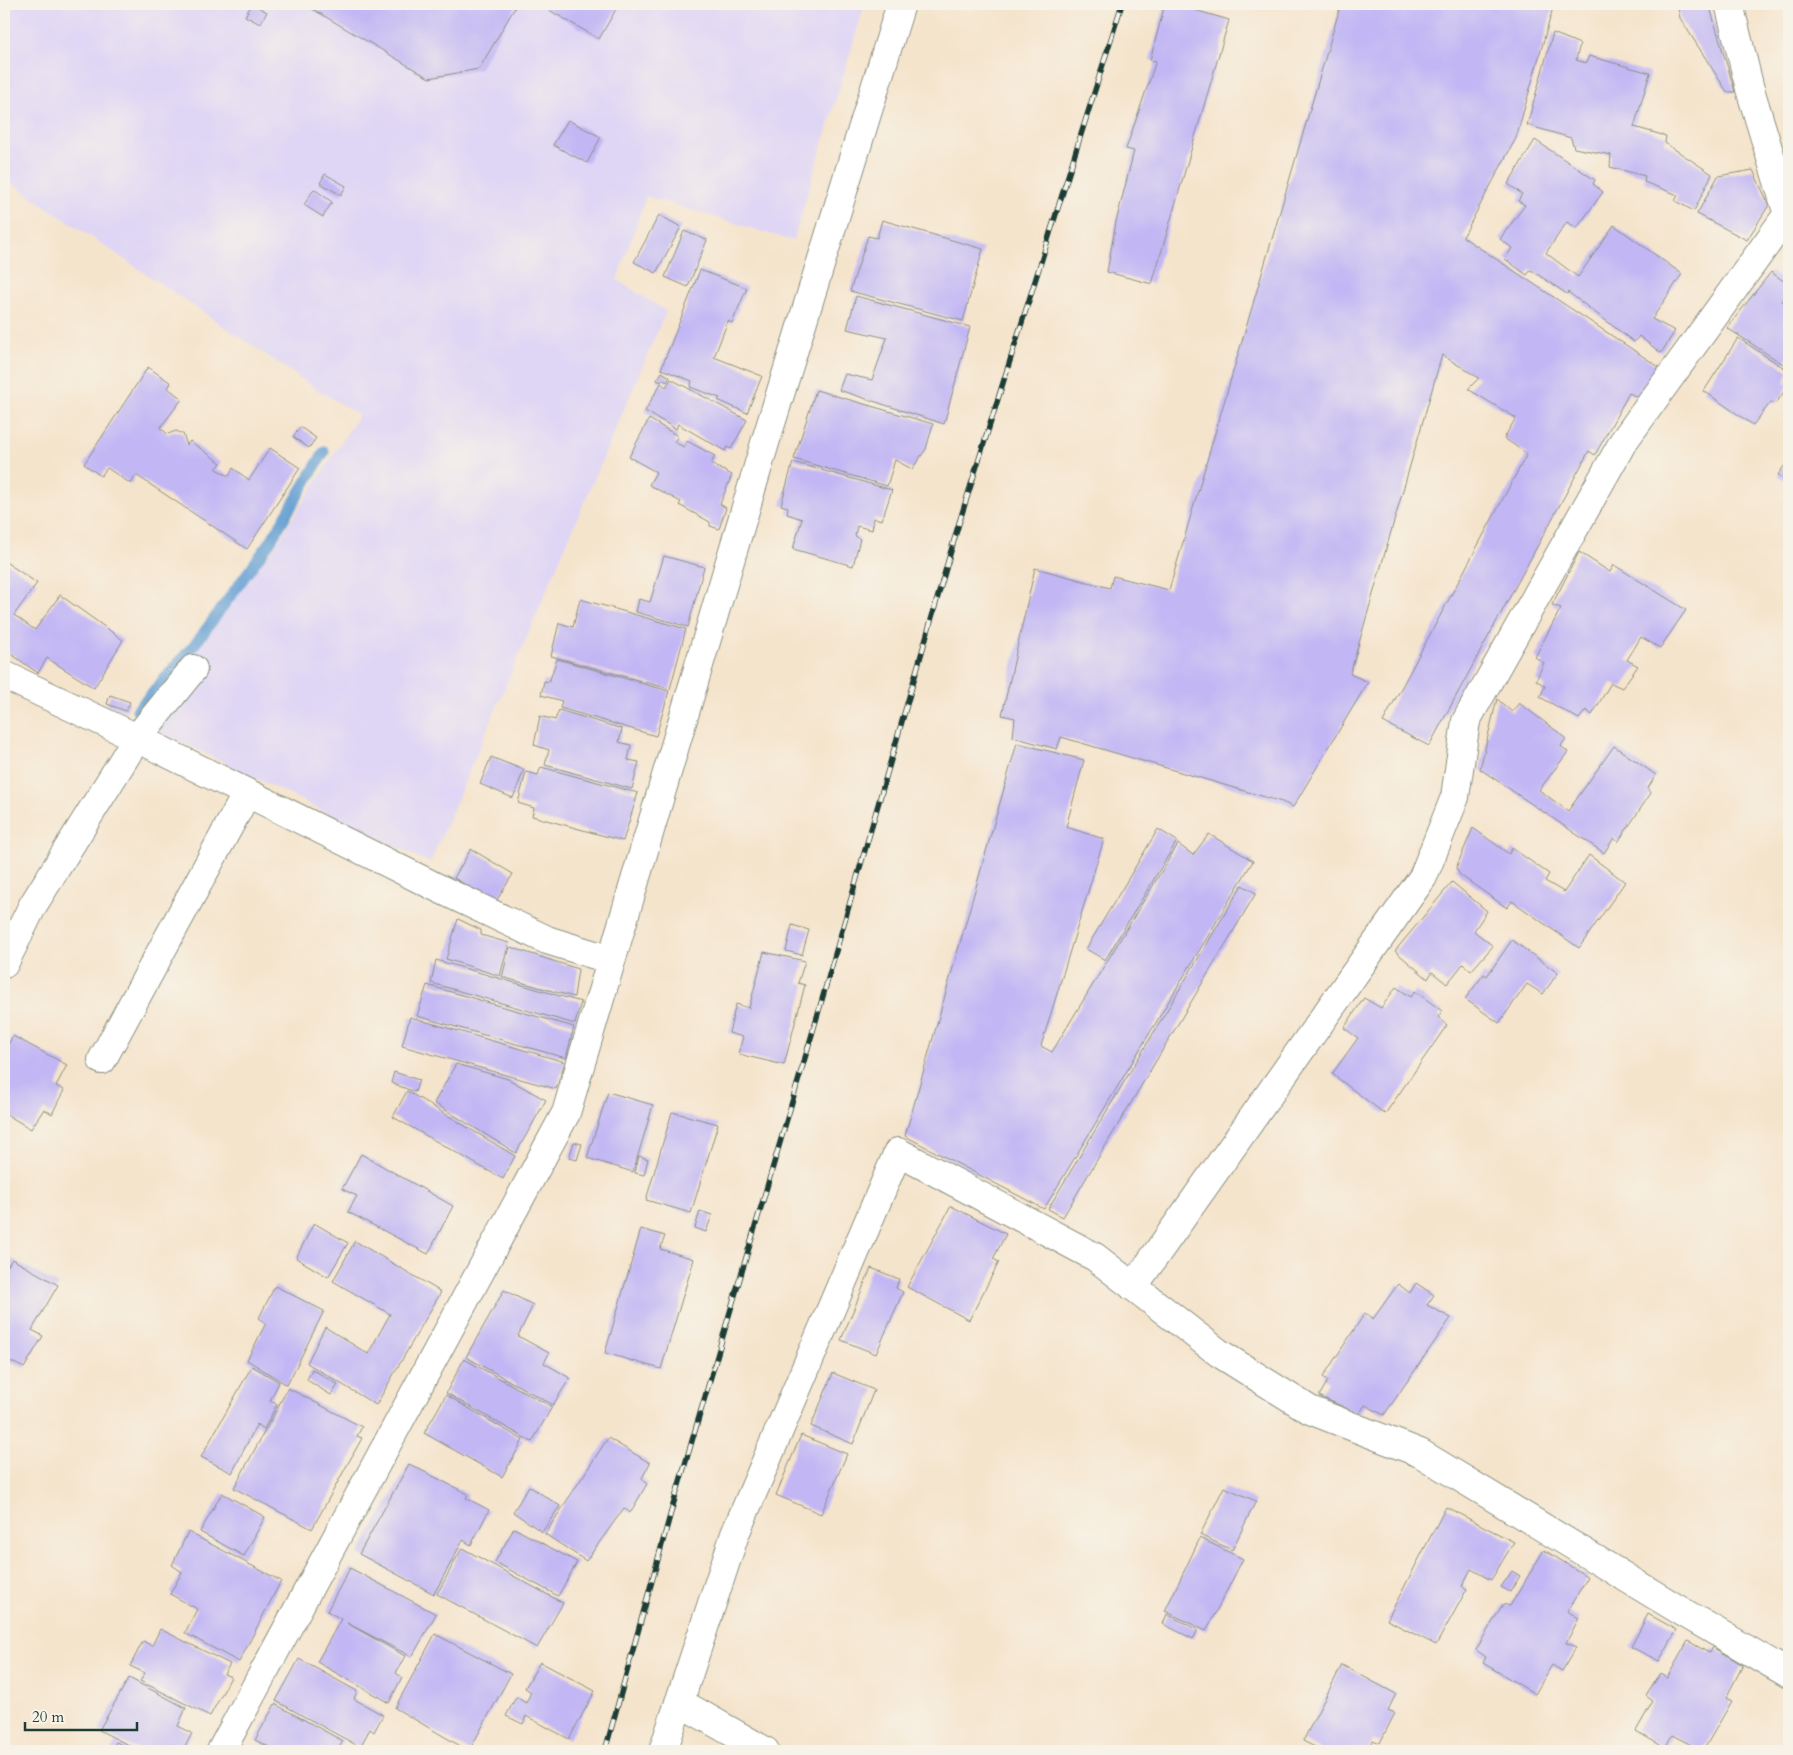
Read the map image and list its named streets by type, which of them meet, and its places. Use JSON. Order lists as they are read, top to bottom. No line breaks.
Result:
{"scale_bar":"20 m"}
